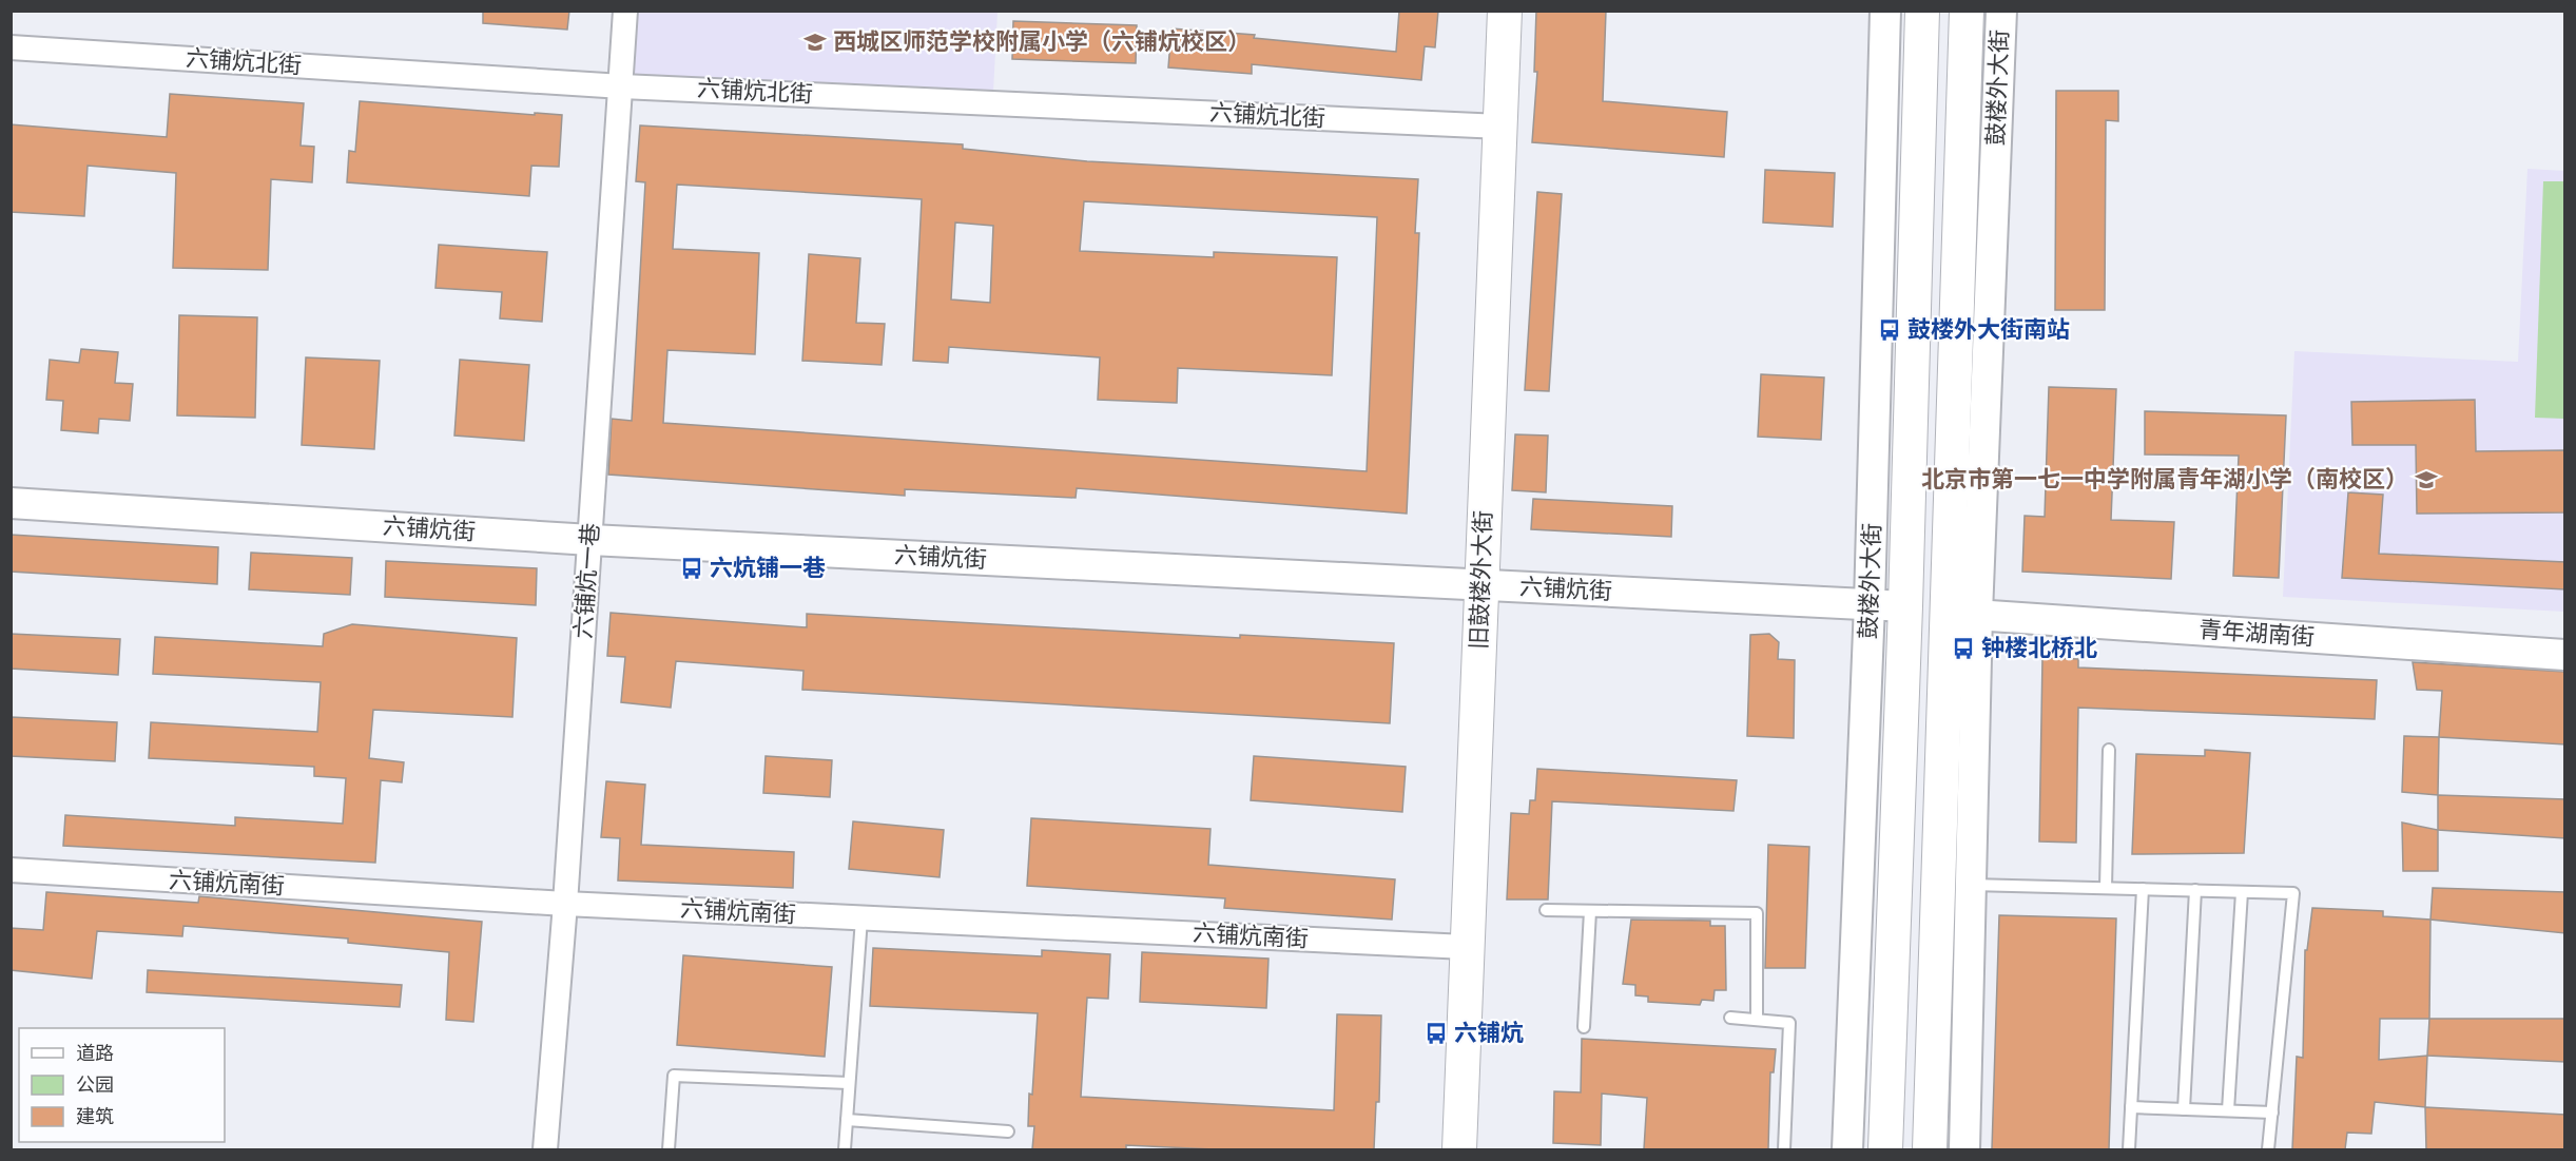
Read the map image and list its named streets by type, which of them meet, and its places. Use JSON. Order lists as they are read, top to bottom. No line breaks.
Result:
{"streets":{"main road":["鼓楼外大街","旧鼓楼外大街"],"street":["六铺炕北街","六铺炕街","六铺炕一巷","青年湖南街","六铺炕南街"]},"crossings":[["六铺炕北街","旧鼓楼外大街"],["六铺炕北街","六铺炕一巷"],["鼓楼外大街","六铺炕街"],["鼓楼外大街","青年湖南街"],["六铺炕街","旧鼓楼外大街"],["六铺炕街","六铺炕一巷"],["旧鼓楼外大街","六铺炕南街"],["六铺炕一巷","六铺炕南街"]],"places":{"school or university":["西城区师范学校附属小学（六铺炕校区）","北京市第一七一中学附属青年湖小学（南校区）"],"bus stop":["鼓楼外大街南站","六炕铺一巷","钟楼北桥北","六铺炕"]},"legend":["道路","公园","建筑"]}
